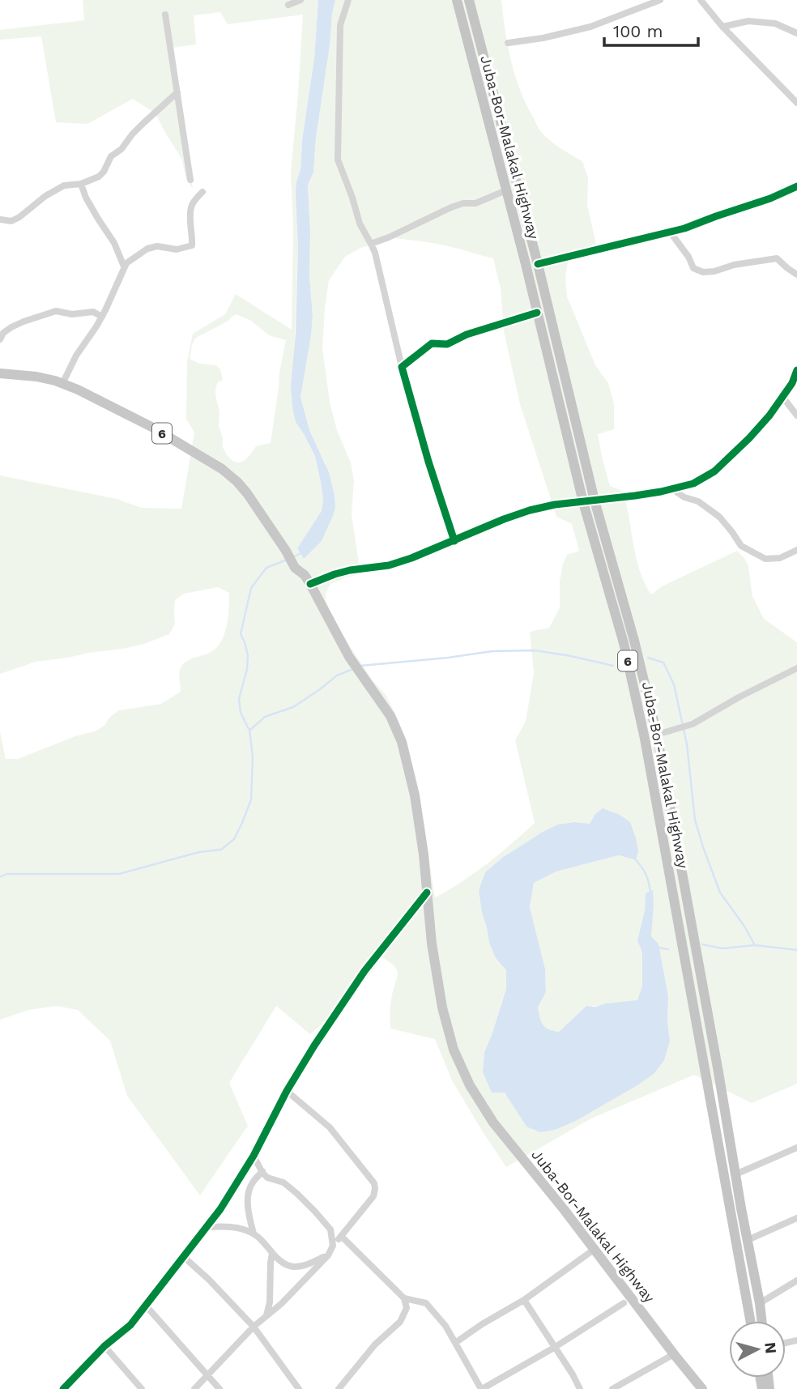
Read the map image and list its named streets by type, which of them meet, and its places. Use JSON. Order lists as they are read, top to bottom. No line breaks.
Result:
{"streets":{"highway":["Juba-Bor-Malakal Highway","6"]},"scale_bar":"100 m","north":"right"}
